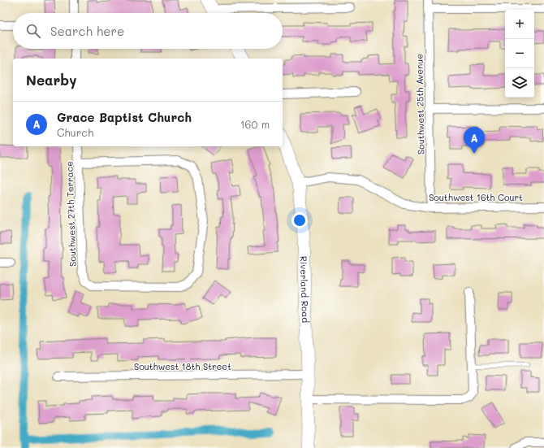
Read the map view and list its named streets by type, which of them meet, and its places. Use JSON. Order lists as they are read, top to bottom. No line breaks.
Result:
{"streets":{"street":["Southwest 25th Avenue","Southwest 16th Court","Southwest 27th Terrace","Riverland Road","Southwest 18th Street"]},"crossings":[["Southwest 25th Avenue","Southwest 16th Court"],["Southwest 16th Court","Riverland Road"],["Riverland Road","Southwest 18th Street"]],"page":{"map_buttons":["+","−"],"search":"Search here","heading":"Nearby","list":[{"mark":"A","name":"Grace Baptist Church","note":"Church","value":"160 m"}],"pins":"A"}}
